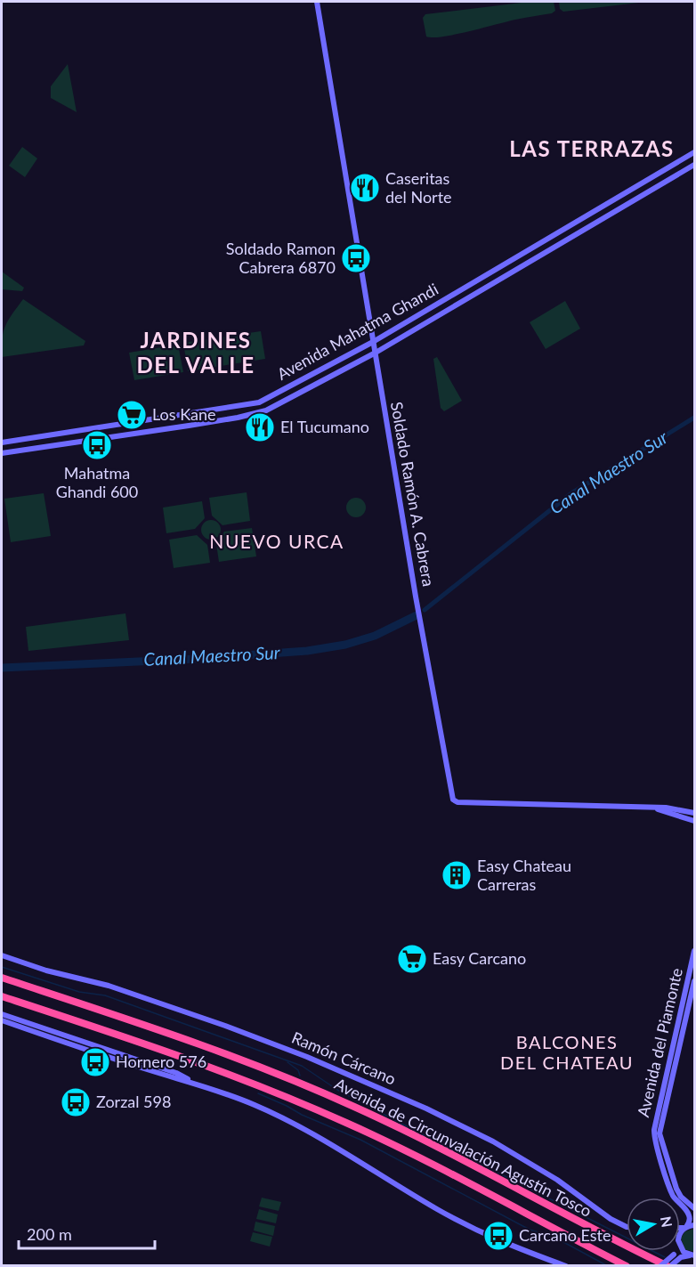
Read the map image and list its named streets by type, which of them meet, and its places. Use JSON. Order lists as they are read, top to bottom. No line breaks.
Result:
{"streets":{"highway":["Avenida de Circunvalación Agustín Tosco"],"main road":["Avenida Mahatma Ghandi","Soldado Ramón A. Cabrera","Avenida del Piamonte","Ramón Cárcano"]},"crossings":[["Avenida Mahatma Ghandi","Soldado Ramón A. Cabrera"]],"districts":["LAS TERRAZAS","JARDINES DEL VALLE","NUEVO URCA","BALCONES DEL CHATEAU"],"water":["Canal Maestro Sur"],"places":{"restaurant":["Caseritas del Norte","El Tucumano"],"bus stop":["Soldado Ramon Cabrera 6870","Mahatma Ghandi 600","Hornero 576","Zorzal 598","Carcano Este"],"supermarket":["Los Kane","Easy Carcano"],"building":["Easy Chateau Carreras"]},"scale_bar":"200 m","north":"right"}
